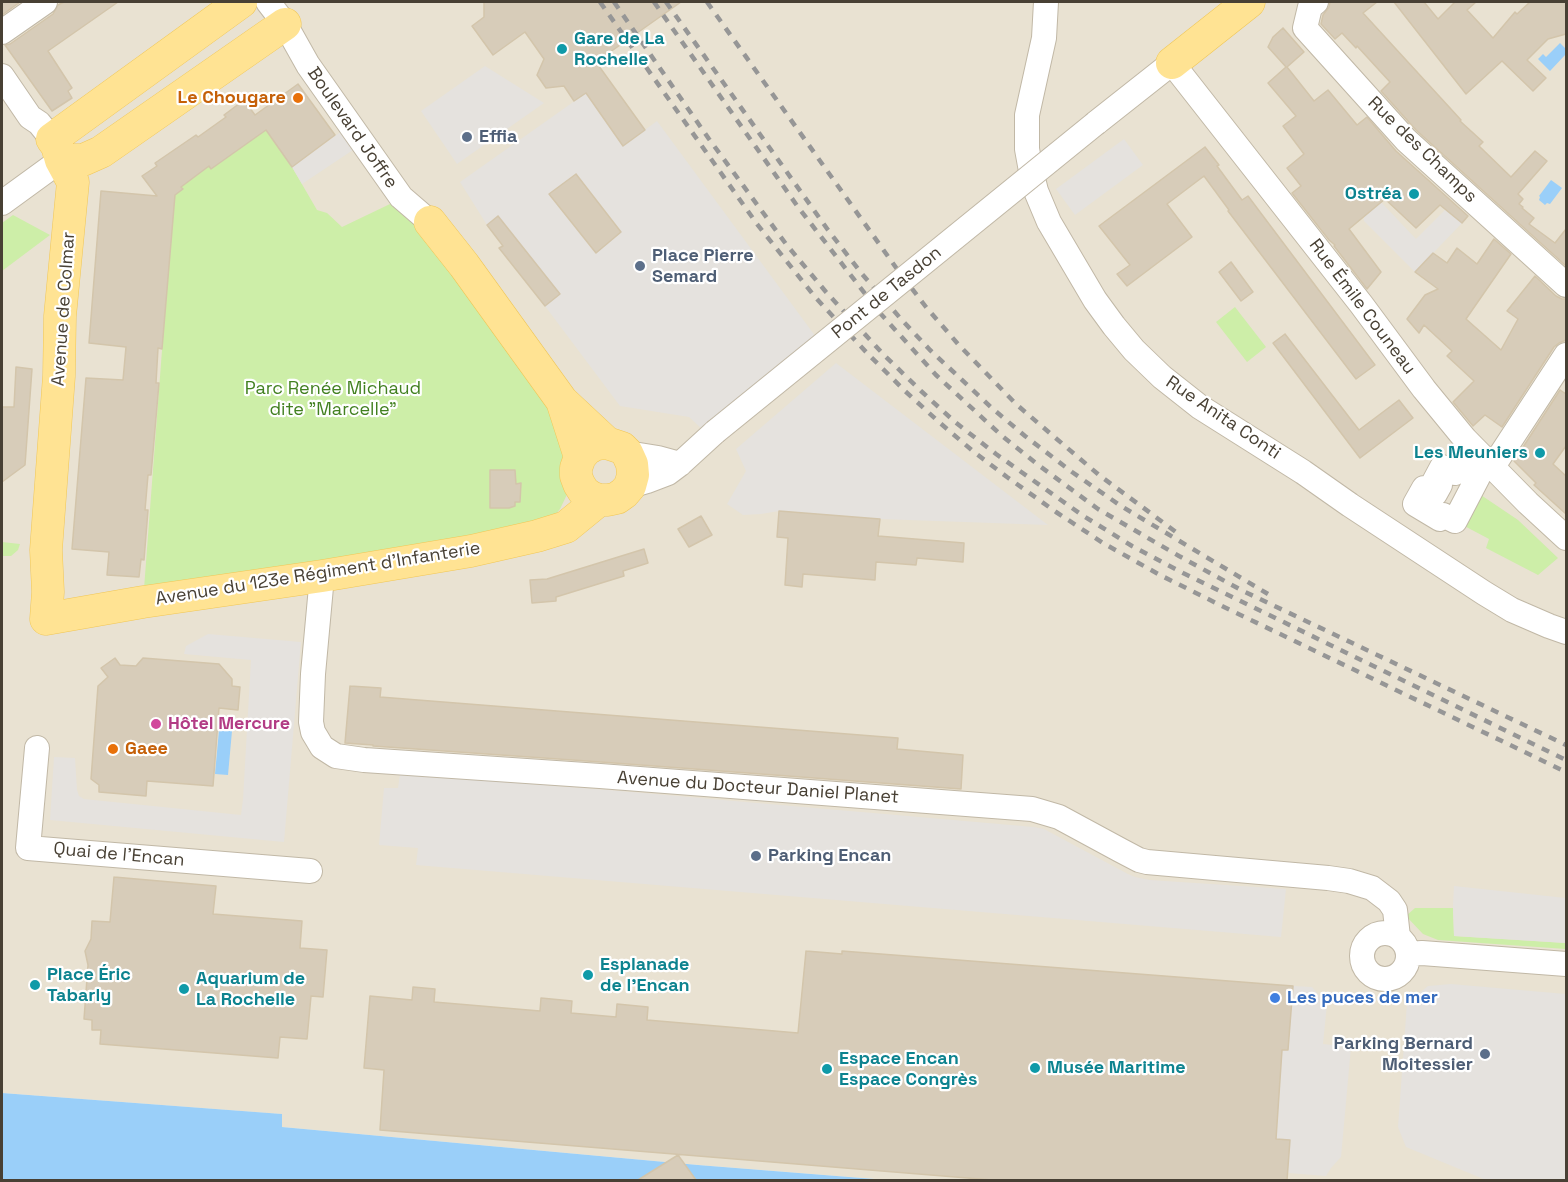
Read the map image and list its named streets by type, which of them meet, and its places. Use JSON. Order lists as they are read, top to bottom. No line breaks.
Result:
{"streets":{"main road":["Boulevard Joffre","Avenue de Colmar","Avenue du 123e Régiment d'Infanterie"],"street":["Rue des Champs","Pont de Tasdon","Rue Émile Couneau","Rue Anita Conti","Avenue du Docteur Daniel Planet","Quai de l'Encan"]},"crossings":[["Boulevard Joffre","Avenue du 123e Régiment d'Infanterie"],["Pont de Tasdon","Rue Émile Couneau"],["Avenue de Colmar","Avenue du 123e Régiment d'Infanterie"],["Avenue du 123e Régiment d'Infanterie","Avenue du Docteur Daniel Planet"]],"parks":["Parc Renée Michaud dite \"Marcelle\""],"places":["Gare de La Rochelle","Le Chougare","Effia","Ostréa","Place Pierre Semard","Les Meuniers","Hôtel Mercure","Gaee","Parking Encan","Esplanade de l’Encan","Place Éric Tabarly","Aquarium de La Rochelle","Les puces de mer","Parking Bernard Moitessier","Musée Maritime","Espace Encan Espace Congrès"]}
